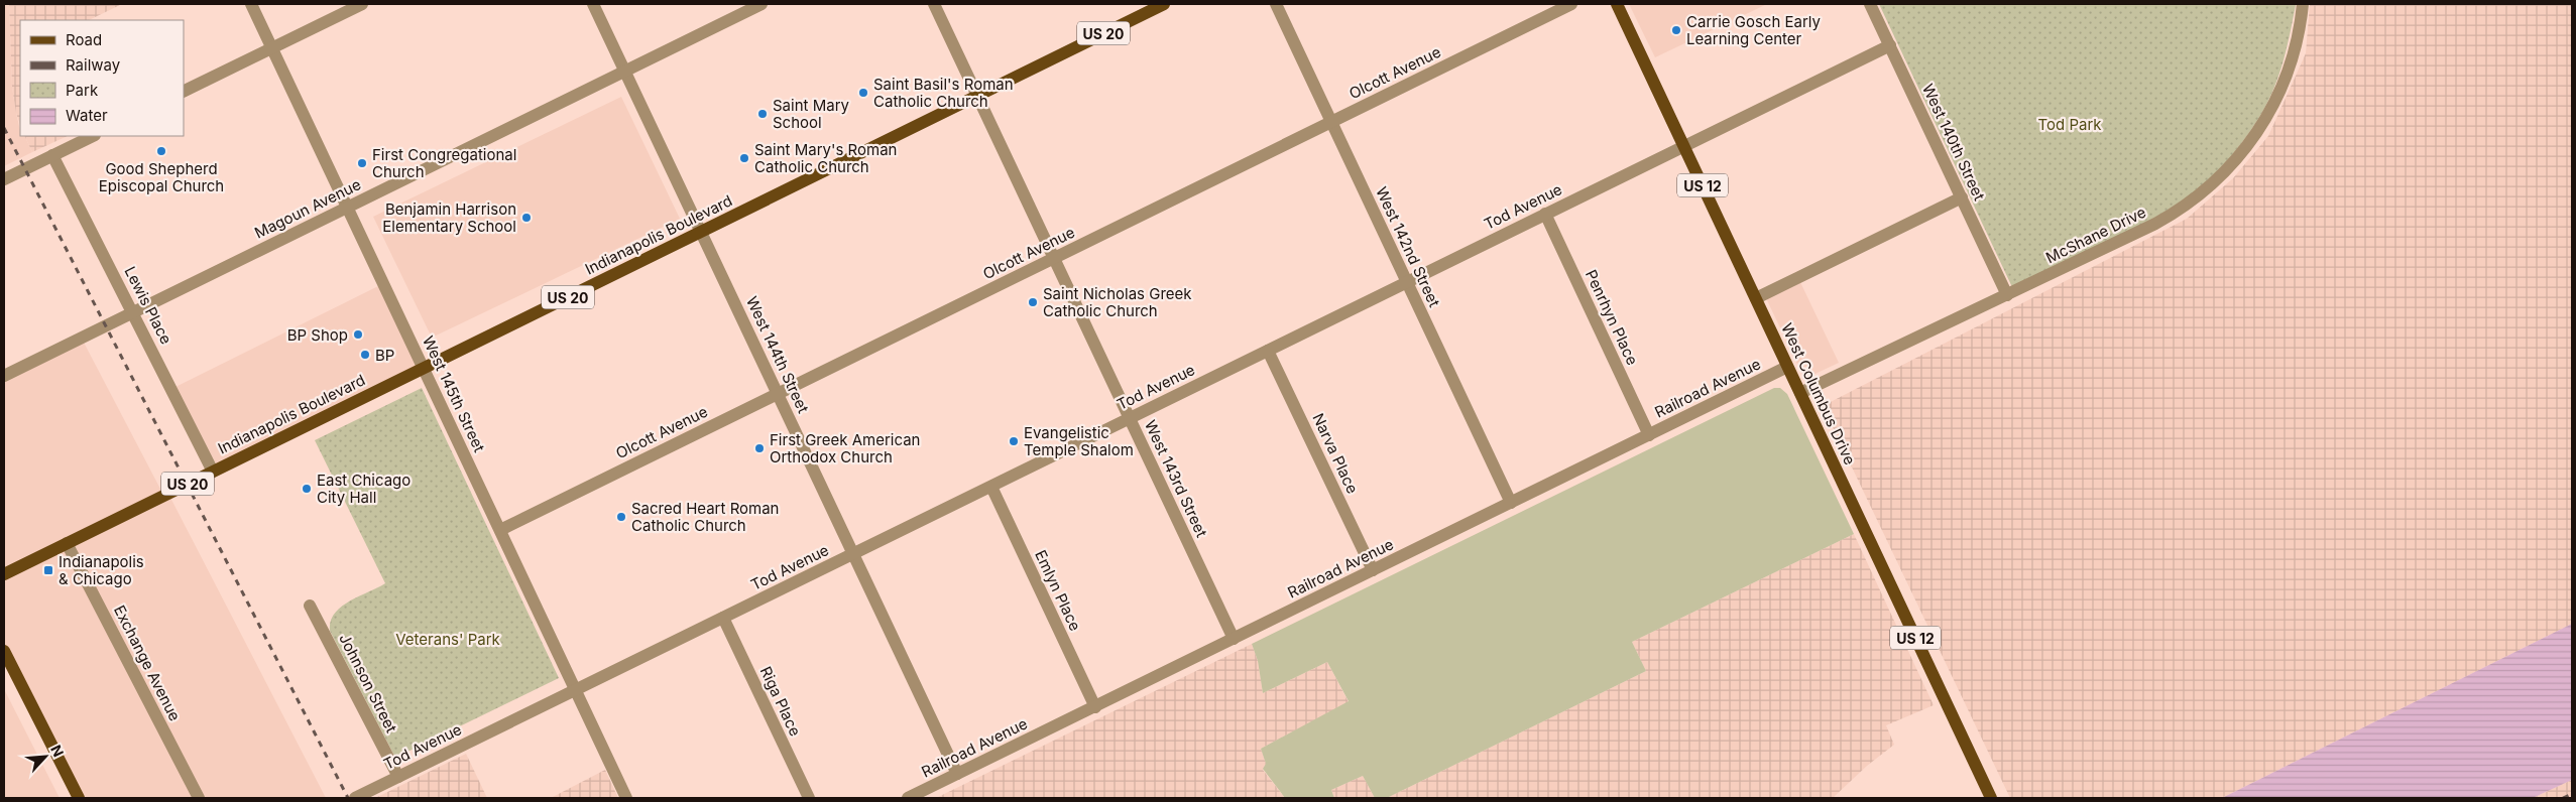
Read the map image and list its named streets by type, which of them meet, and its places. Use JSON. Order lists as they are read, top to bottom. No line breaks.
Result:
{"streets":{"main road":["US 20","US 12","Indianapolis Boulevard","West Columbus Drive"],"street":["Olcott Avenue","West 140th Street","Tod Avenue","Magoun Avenue","McShane Drive","West 142nd Street","Lewis Place","Penrhyn Place","West 144th Street","Railroad Avenue","West 145th Street","Narva Place","West 143rd Street","Emlyn Place","Exchange Avenue","Johnson Street","Riga Place"]},"crossings":[["Olcott Avenue","West 142nd Street"],["Olcott Avenue","West 144th Street"],["Olcott Avenue","West 145th Street"],["Olcott Avenue","West 143rd Street"],["West 140th Street","Tod Avenue"],["West 140th Street","McShane Drive"],["Tod Avenue","West 142nd Street"],["Tod Avenue","Penrhyn Place"],["Tod Avenue","West 144th Street"],["Tod Avenue","West 145th Street"],["Tod Avenue","West Columbus Drive"],["Tod Avenue","Narva Place"],["Tod Avenue","West 143rd Street"],["Tod Avenue","Emlyn Place"],["Tod Avenue","Johnson Street"],["Tod Avenue","Riga Place"],["Magoun Avenue","Lewis Place"],["Magoun Avenue","West 144th Street"],["Magoun Avenue","West 145th Street"],["Indianapolis Boulevard","Lewis Place"],["Indianapolis Boulevard","West 144th Street"],["Indianapolis Boulevard","West 145th Street"],["Indianapolis Boulevard","West 143rd Street"],["Indianapolis Boulevard","Exchange Avenue"],["McShane Drive","West Columbus Drive"],["West 142nd Street","Railroad Avenue"],["Penrhyn Place","Railroad Avenue"],["West 144th Street","Railroad Avenue"],["Railroad Avenue","West Columbus Drive"],["Railroad Avenue","Narva Place"],["Railroad Avenue","West 143rd Street"],["Railroad Avenue","Emlyn Place"]],"parks":["Tod Park","Veterans' Park"],"places":{"other":["Carrie Gosch Early Learning Center","Saint Basil's Roman Catholic Church","Saint Mary School","Good Shepherd Episcopal Church","Saint Mary's Roman Catholic Church","First Congregational Church","Benjamin Harrison Elementary School","Saint Nicholas Greek Catholic Church","BP Shop","BP","Evangelistic Temple Shalom","First Greek American Orthodox Church","East Chicago City Hall","Sacred Heart Roman Catholic Church"],"transit":["Indianapolis & Chicago"]},"legend":["Road","Railway","Park","Water"],"north":"top right"}
